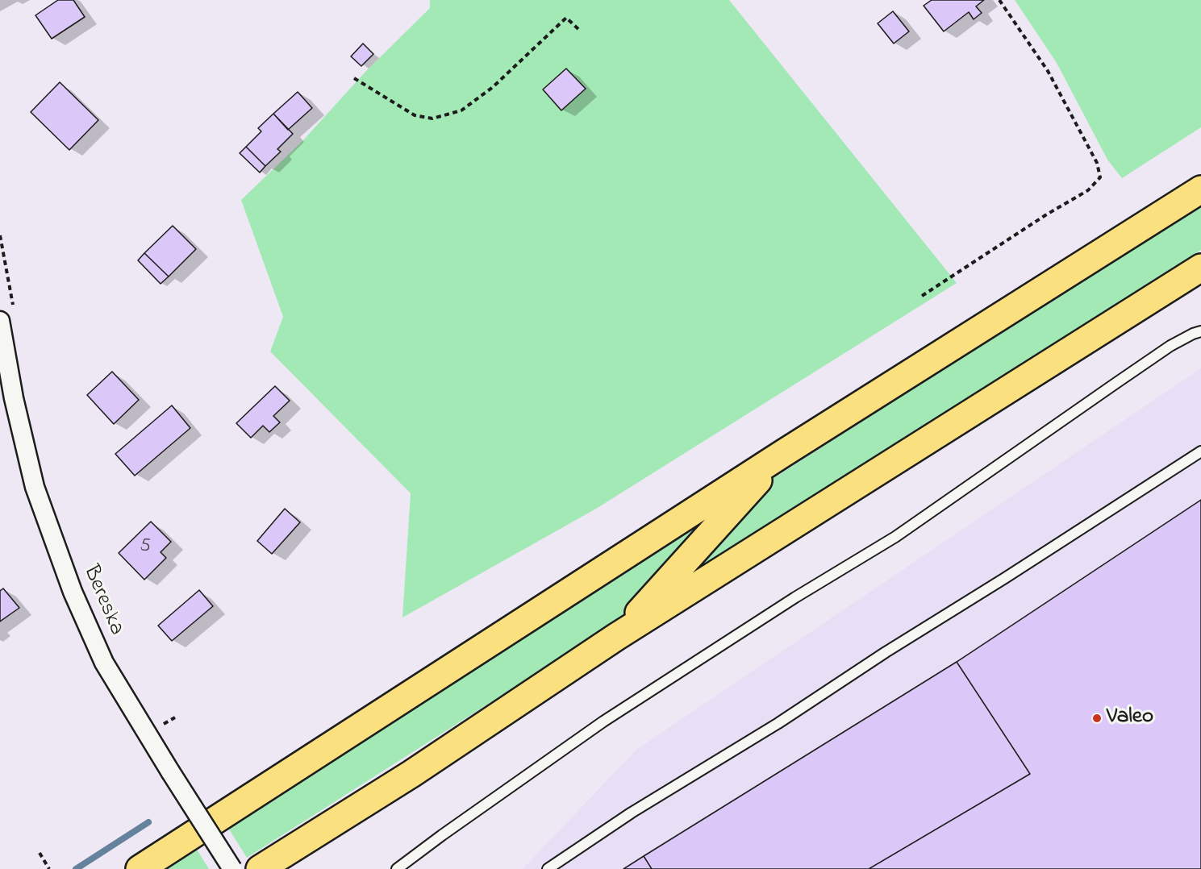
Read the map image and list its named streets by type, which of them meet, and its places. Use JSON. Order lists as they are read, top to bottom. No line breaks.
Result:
{"streets":{"street":["Bereska"]},"places":["Valeo"],"house_numbers":["5"]}
